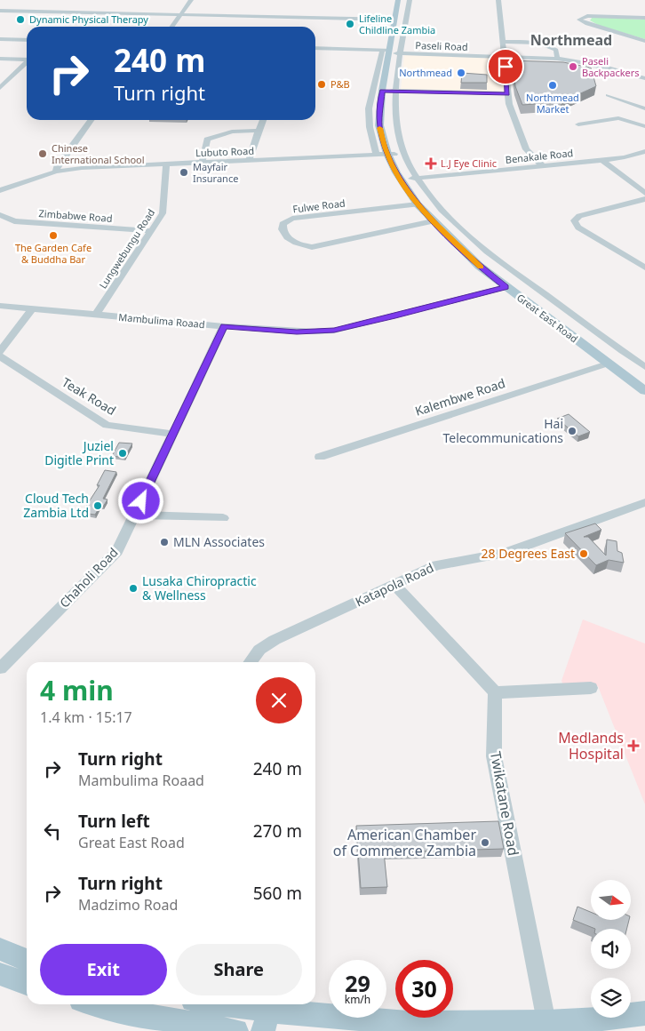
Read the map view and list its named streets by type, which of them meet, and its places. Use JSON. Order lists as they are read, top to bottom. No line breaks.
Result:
{"streets":{"main road":["Great East Road"],"street":["Paseli Road","Lubuto Road","Benakale Road","Fulwe Road","Zimbabwe Road","Lungwebungu Road","Mambulima Roaad","Teak Road","Kalembwe Road","Chaholi Road","Katapola Road","Twikatane Road"]},"crossings":[["Paseli Road","Great East Road"],["Lubuto Road","Lungwebungu Road"],["Lubuto Road","Great East Road"],["Benakale Road","Great East Road"],["Fulwe Road","Great East Road"],["Zimbabwe Road","Lungwebungu Road"],["Lungwebungu Road","Mambulima Roaad"],["Great East Road","Mambulima Roaad"],["Great East Road","Kalembwe Road"],["Mambulima Roaad","Chaholi Road"],["Teak Road","Chaholi Road"]],"districts":["Northmead"],"places":{"other":["Dynamic Physical Therapy","Lifeline Childline Zambia","Paseli Backpackers","Northmead","P&B","Northmead Market","Chinese International School","Mayfair Insurance","The Garden Cafe & Buddha Bar","Hai Telecommunications","Juziel Digitle Print","Cloud Tech Zambia Ltd","MLN Associates","28 Degrees East","Lusaka Chiropractic & Wellness","American Chamber of Commerce Zambia"],"health":["L.J Eye Clinic","Medlands Hospital"]},"north":"right","page":{"turn":["240 m","Turn right"],"heading":["4 min","1.4 km · 15:17"],"list":[{"name":"Turn right","note":"Mambulima Roaad","value":"240 m"},{"name":"Turn left","note":"Great East Road","value":"270 m"},{"name":"Turn right","note":"Madzimo Road","value":"560 m"}],"buttons":["Exit","Share"],"speed":"29 km/h","limit":"30"}}
